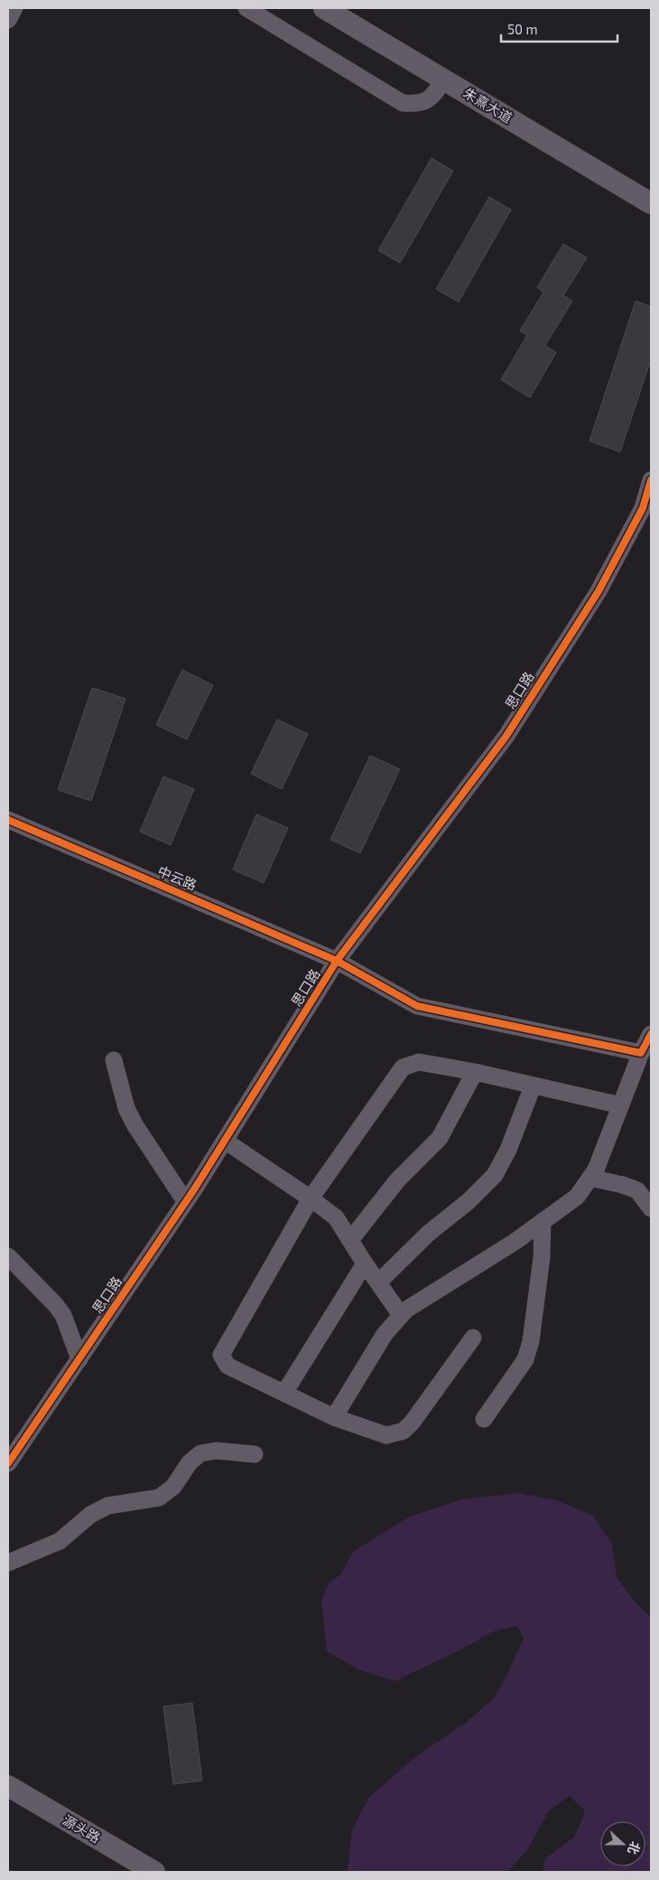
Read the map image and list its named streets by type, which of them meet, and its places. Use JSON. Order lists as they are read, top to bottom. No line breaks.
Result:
{"streets":{"main road":["朱熹大道","源头路"],"street":["思口路","中云路"]},"crossings":[["思口路","中云路"]],"scale_bar":"50 m","north":"right"}
